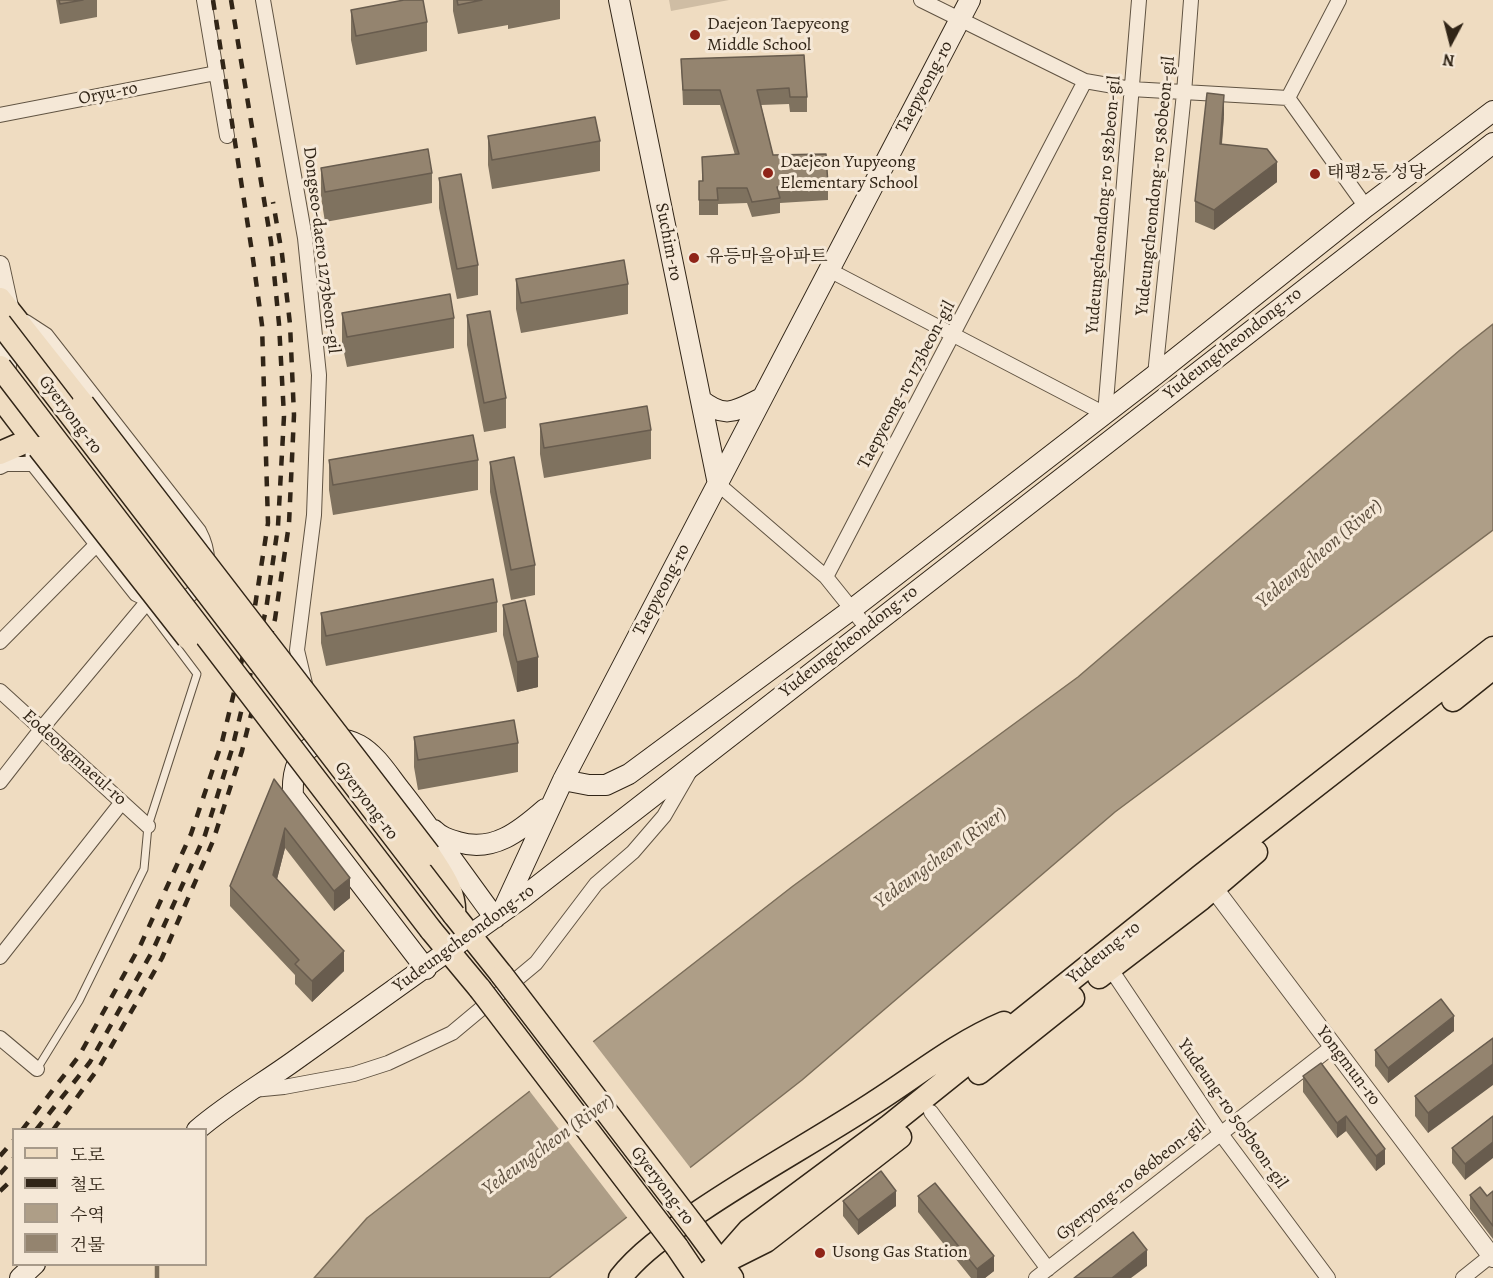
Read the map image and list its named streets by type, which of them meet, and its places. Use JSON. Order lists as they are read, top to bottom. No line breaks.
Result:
{"streets":{"main road":["Taepyeong-ro","Suchim-ro","Yudeungcheondong-ro","Gyeryong-ro","Yudeung-ro"],"street":["Oryu-ro","Yudeungcheondong-ro 580beon-gil","Yudeungcheondong-ro 582beon-gil","Dongseo-daero 1273beon-gil","Taepyeong-ro 173beon-gil","Eodeongmaeul-ro","Yongmun-ro","Yudeung-ro 505beon-gil","Gyeryong-ro 686beon-gil"]},"crossings":[["Taepyeong-ro","Suchim-ro"],["Taepyeong-ro","Yudeungcheondong-ro"],["Yudeungcheondong-ro 580beon-gil","Yudeungcheondong-ro"],["Yudeungcheondong-ro 582beon-gil","Yudeungcheondong-ro"],["Yudeungcheondong-ro","Gyeryong-ro"],["Gyeryong-ro","Yudeung-ro"],["Yudeung-ro","Yongmun-ro"],["Yudeung-ro","Yudeung-ro 505beon-gil"],["Yongmun-ro","Gyeryong-ro 686beon-gil"],["Yudeung-ro 505beon-gil","Gyeryong-ro 686beon-gil"]],"water":["Yedeungcheon (River)"],"places":["Daejeon Taepyeong Middle School","Daejeon Yupyeong Elementary School","태평2동 성당","유등마을아파트","Usong Gas Station"],"legend":["도로","철도","수역","건물"],"north":"bottom"}
